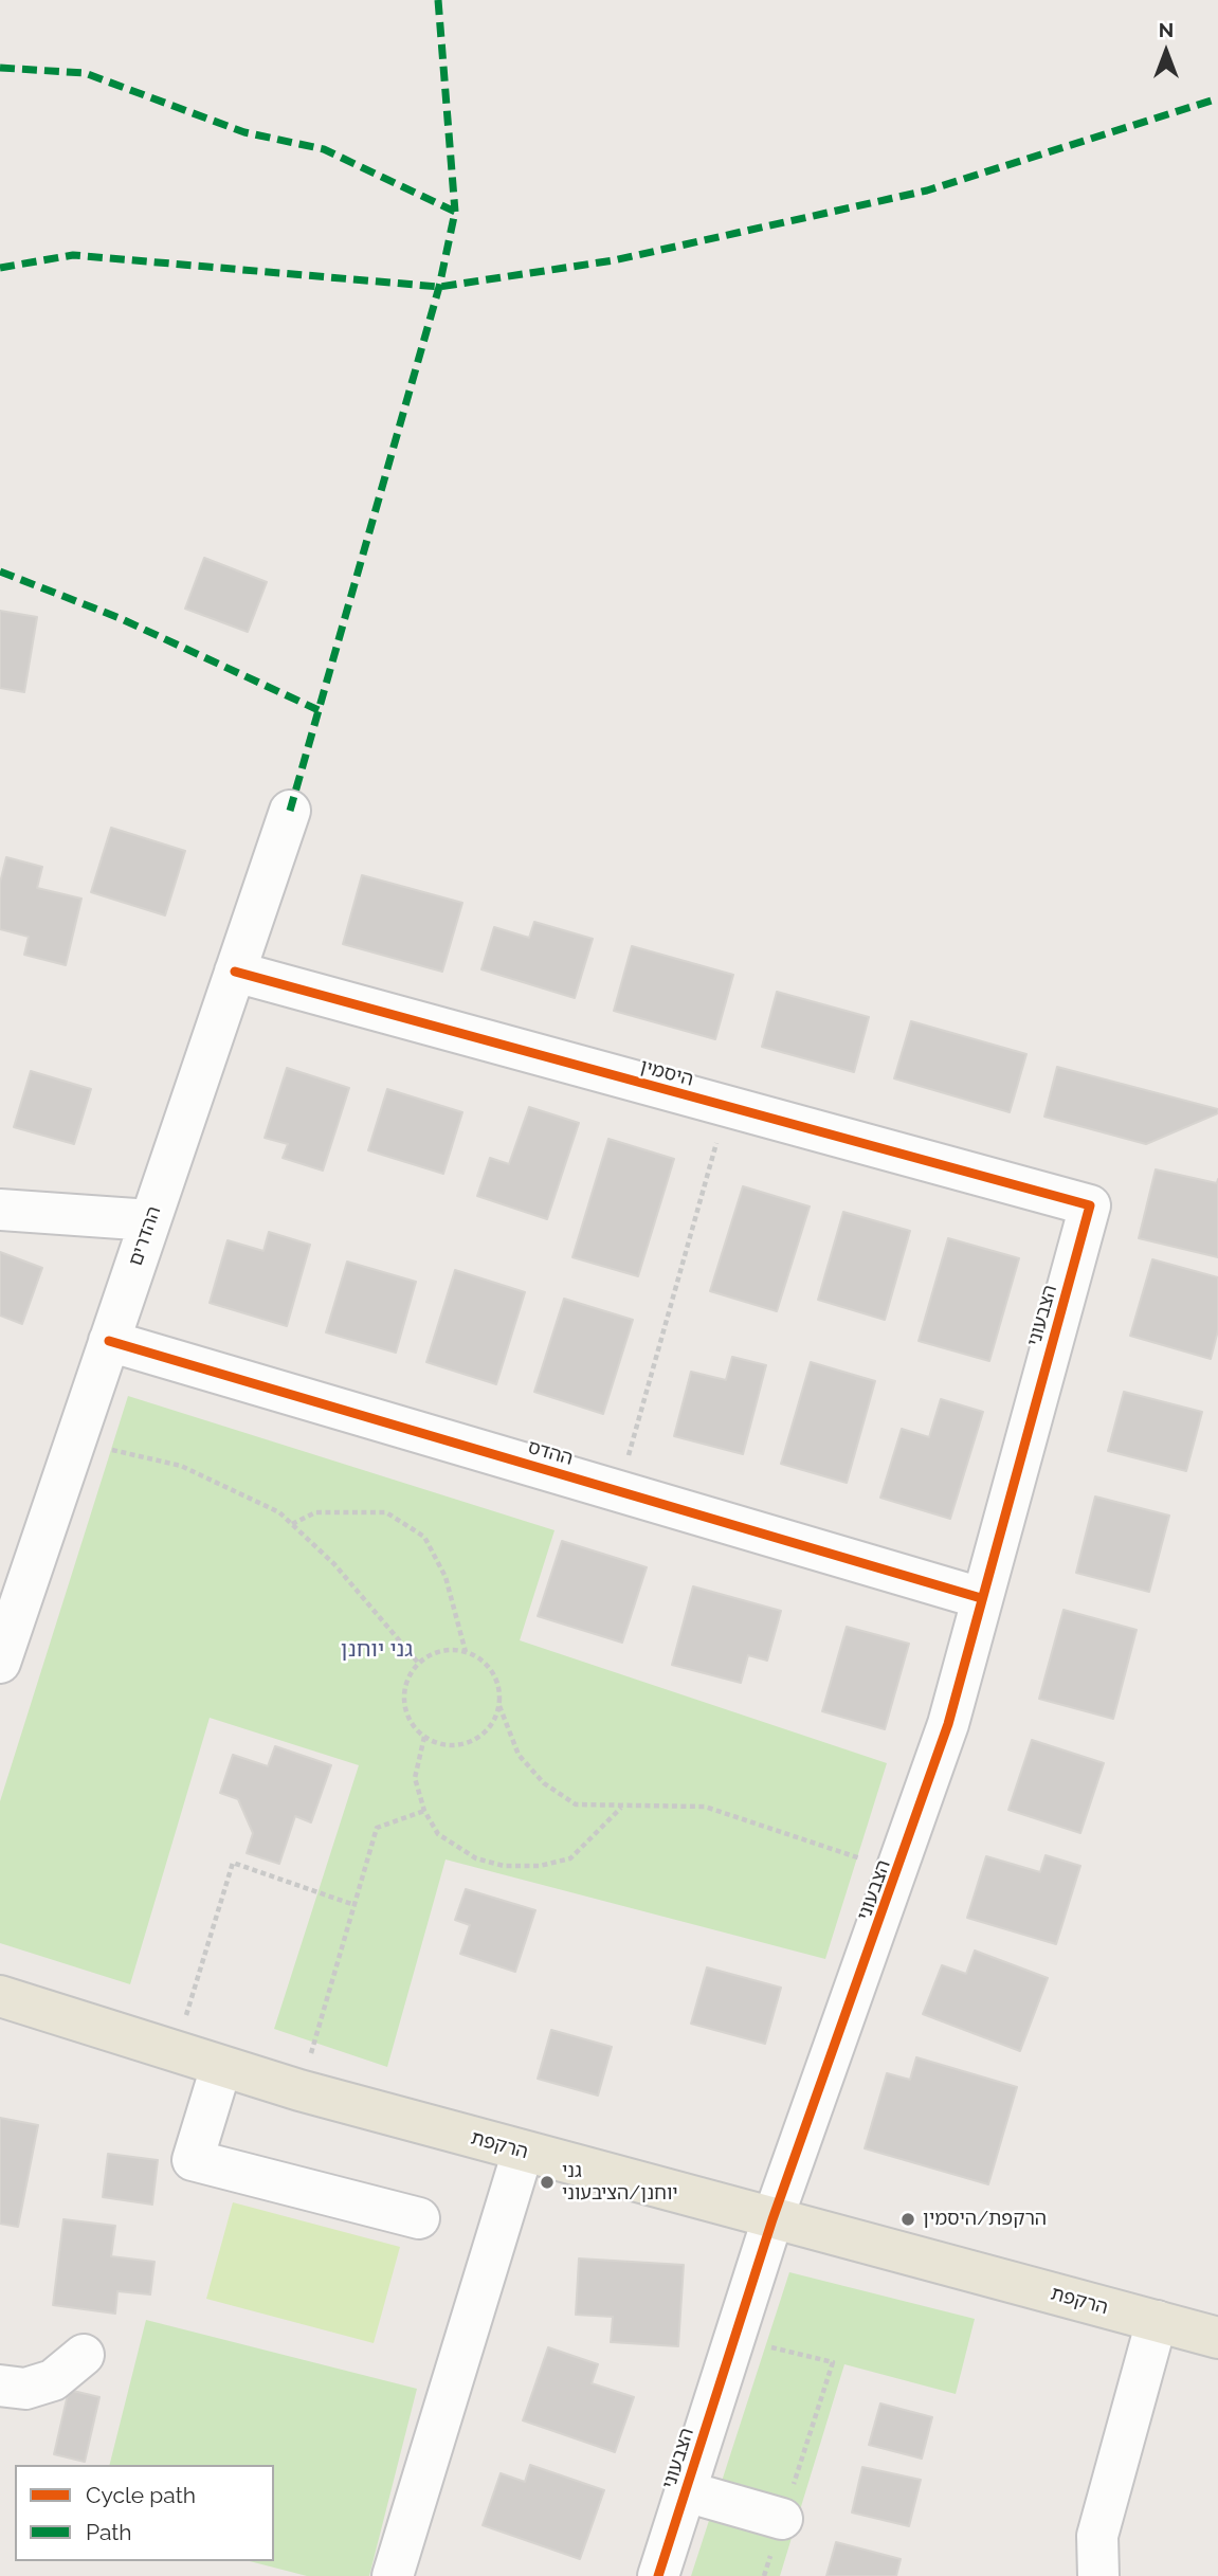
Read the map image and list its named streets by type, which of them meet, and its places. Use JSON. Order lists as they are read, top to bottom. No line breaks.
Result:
{"streets":{"main road":["הרקפת"],"street":["היסמין","ההדרים","הצבעוני","ההדס"]},"crossings":[["היסמין","ההדרים"],["היסמין","הצבעוני"],["ההדרים","ההדס"],["הצבעוני","ההדס"],["הצבעוני","הרקפת"]],"districts":["גני יוחנן"],"places":["גני יוחנן/הציבעוני","הרקפת/היסמין"],"legend":["Cycle path","Path"],"north":"top"}
